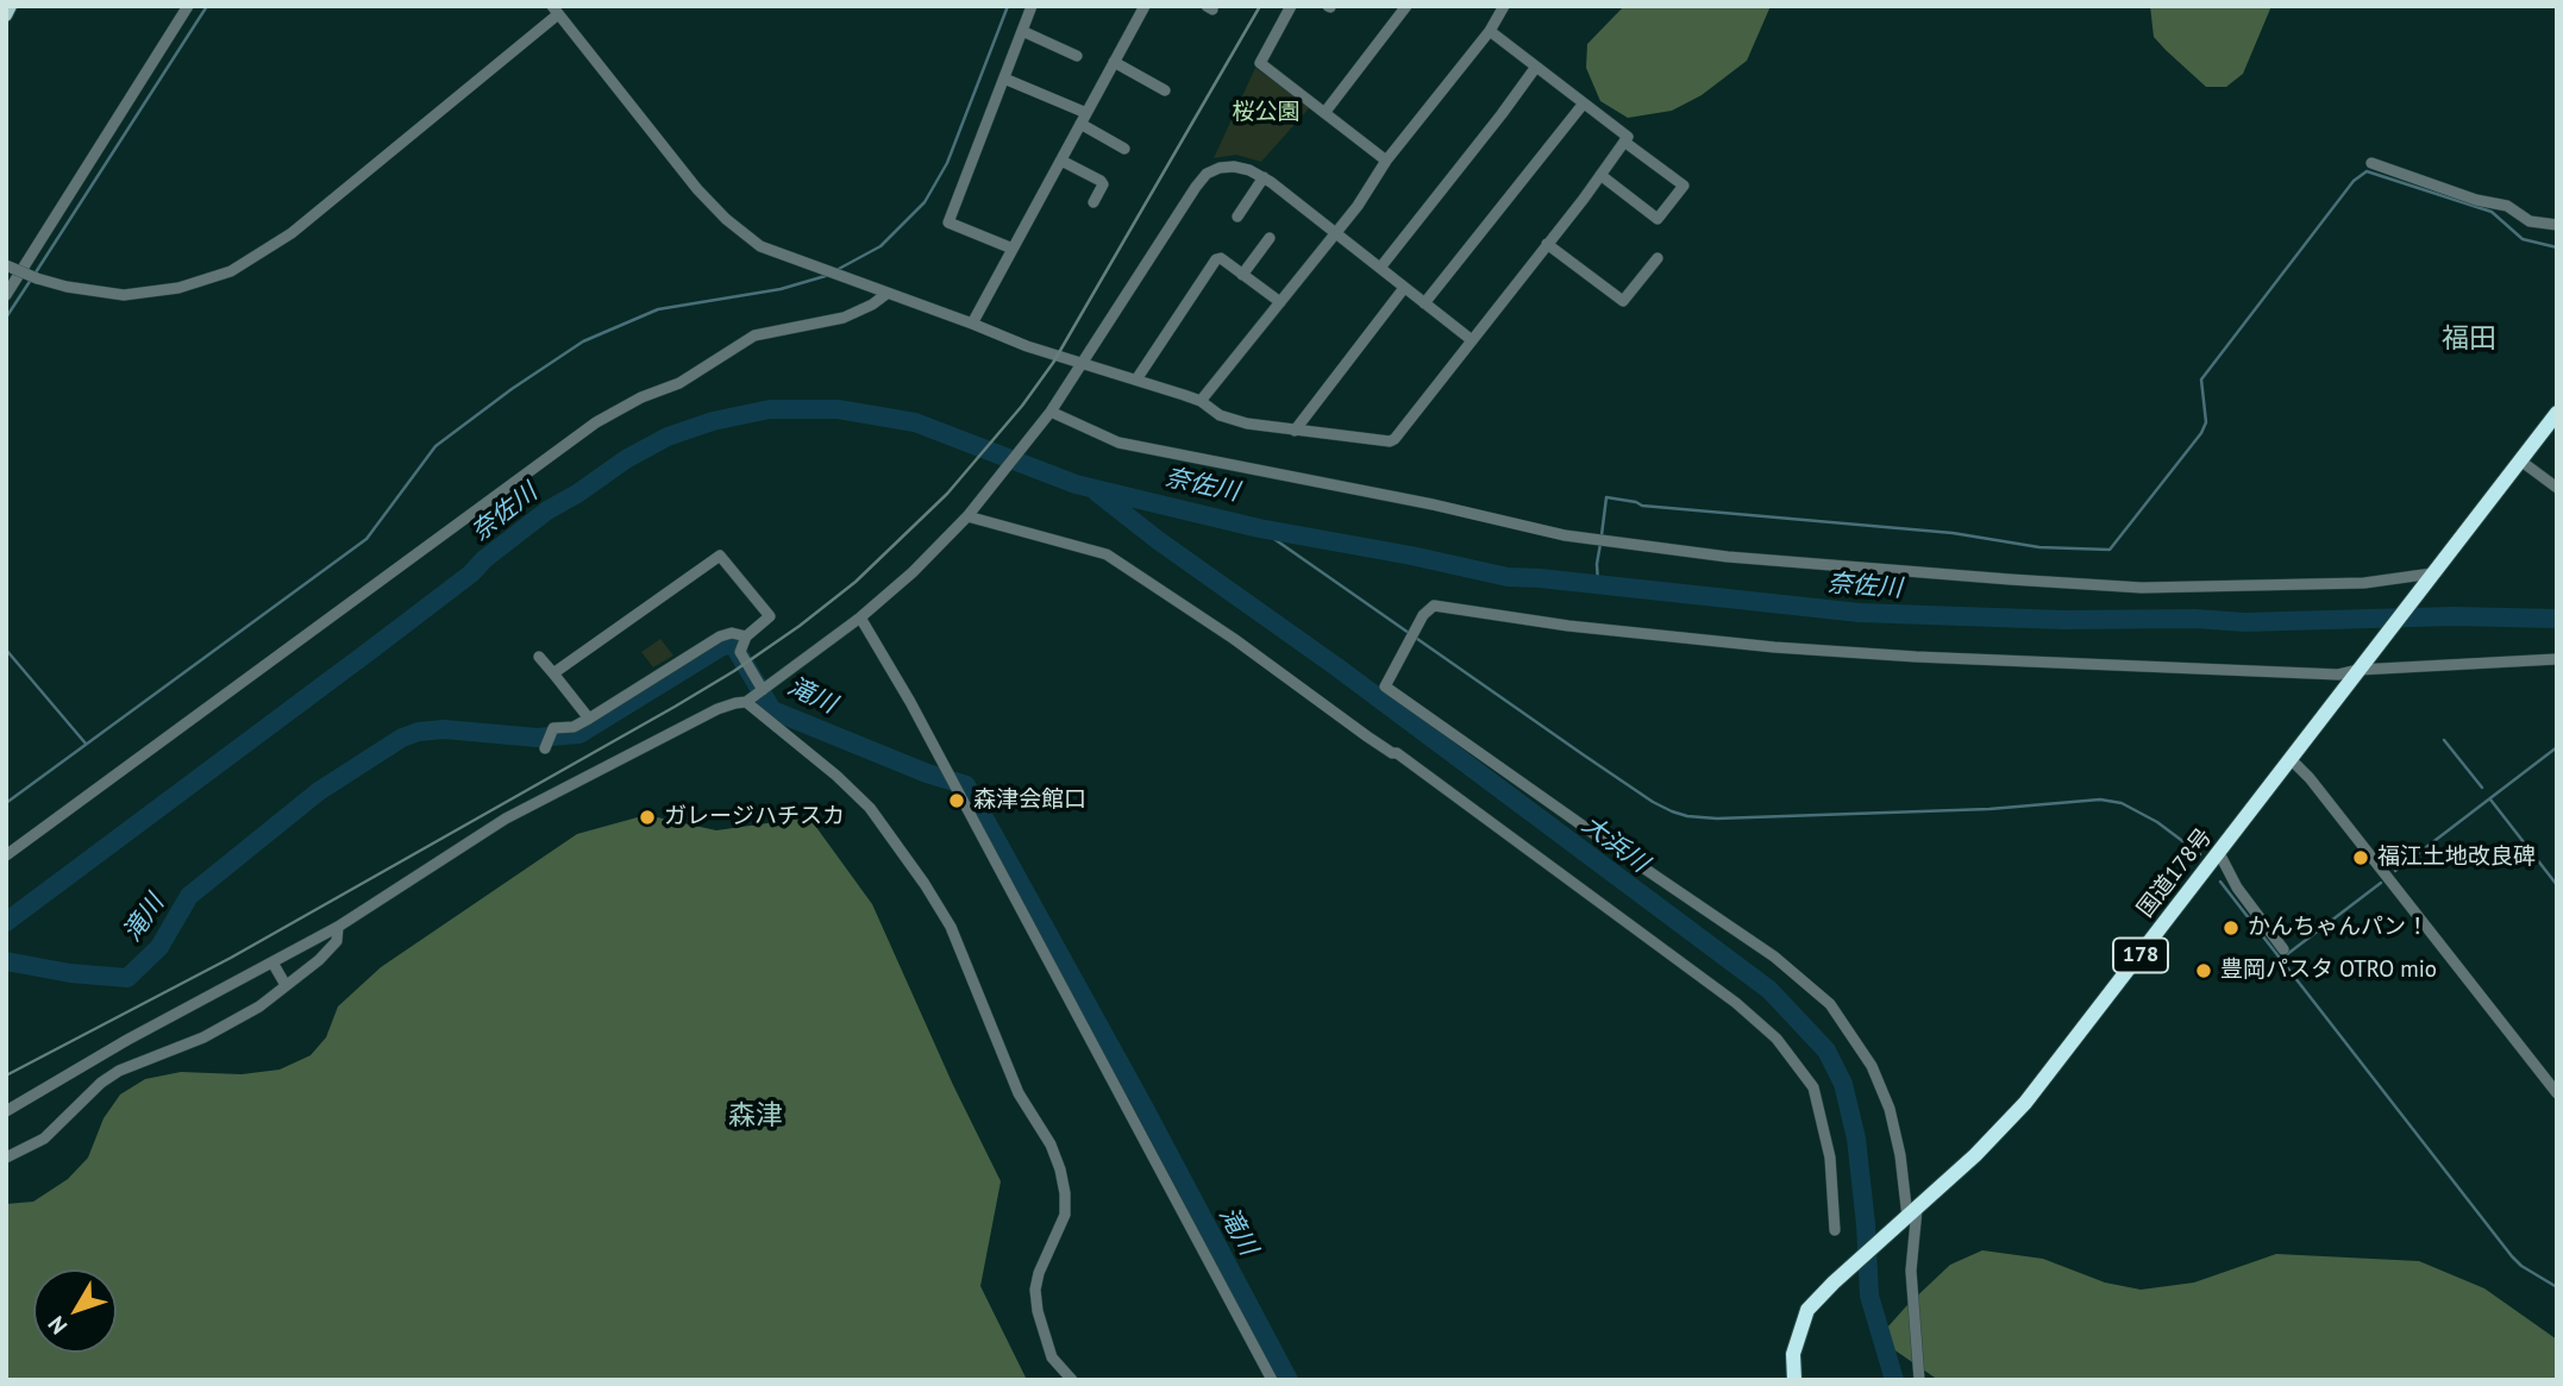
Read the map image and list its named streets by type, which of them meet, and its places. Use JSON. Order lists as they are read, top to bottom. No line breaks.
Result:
{"streets":{"highway":["国道178号","178"]},"districts":["福田","森津"],"water":["奈佐川","滝川","大浜川"],"parks":["桜公園"],"places":["森津会館口","ガレージハチスカ","福江土地改良碑","かんちゃんパン！","豊岡パスタ OTRO mio"],"north":"bottom left"}
